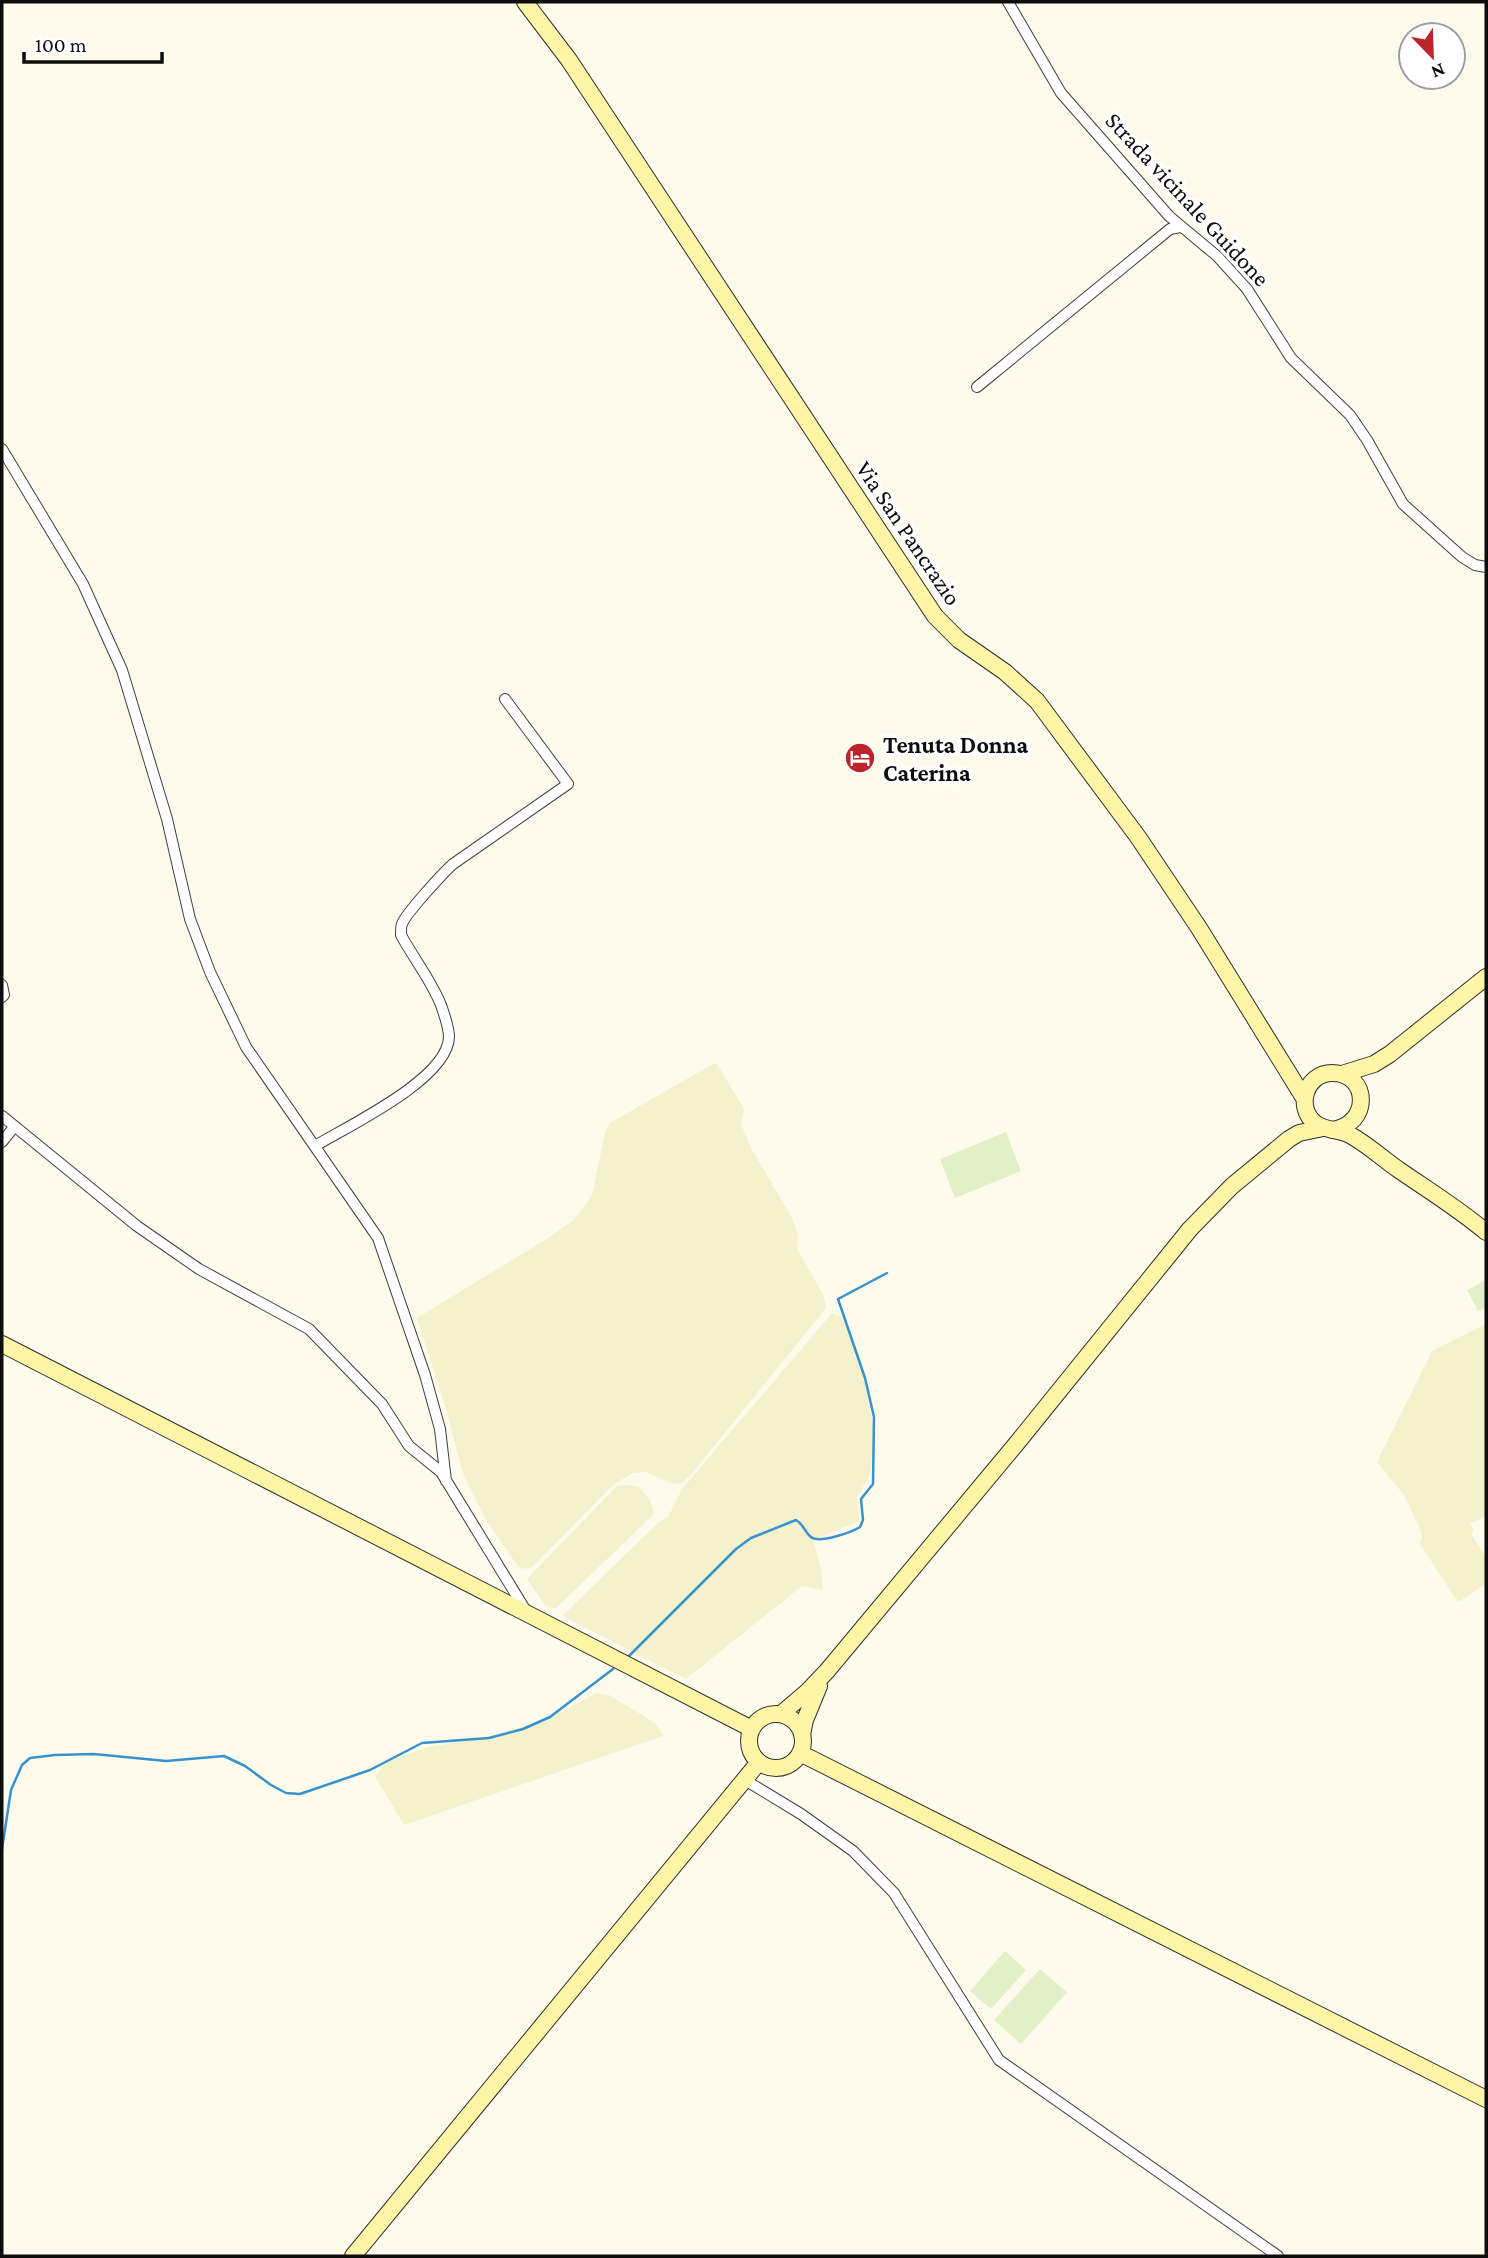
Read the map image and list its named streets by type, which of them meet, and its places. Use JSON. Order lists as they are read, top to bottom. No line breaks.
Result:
{"streets":{"main road":["Via San Pancrazio"],"street":["Strada vicinale Guidone"]},"places":{"hotel":["Tenuta Donna Caterina"]},"scale_bar":"100 m","north":"bottom right"}
